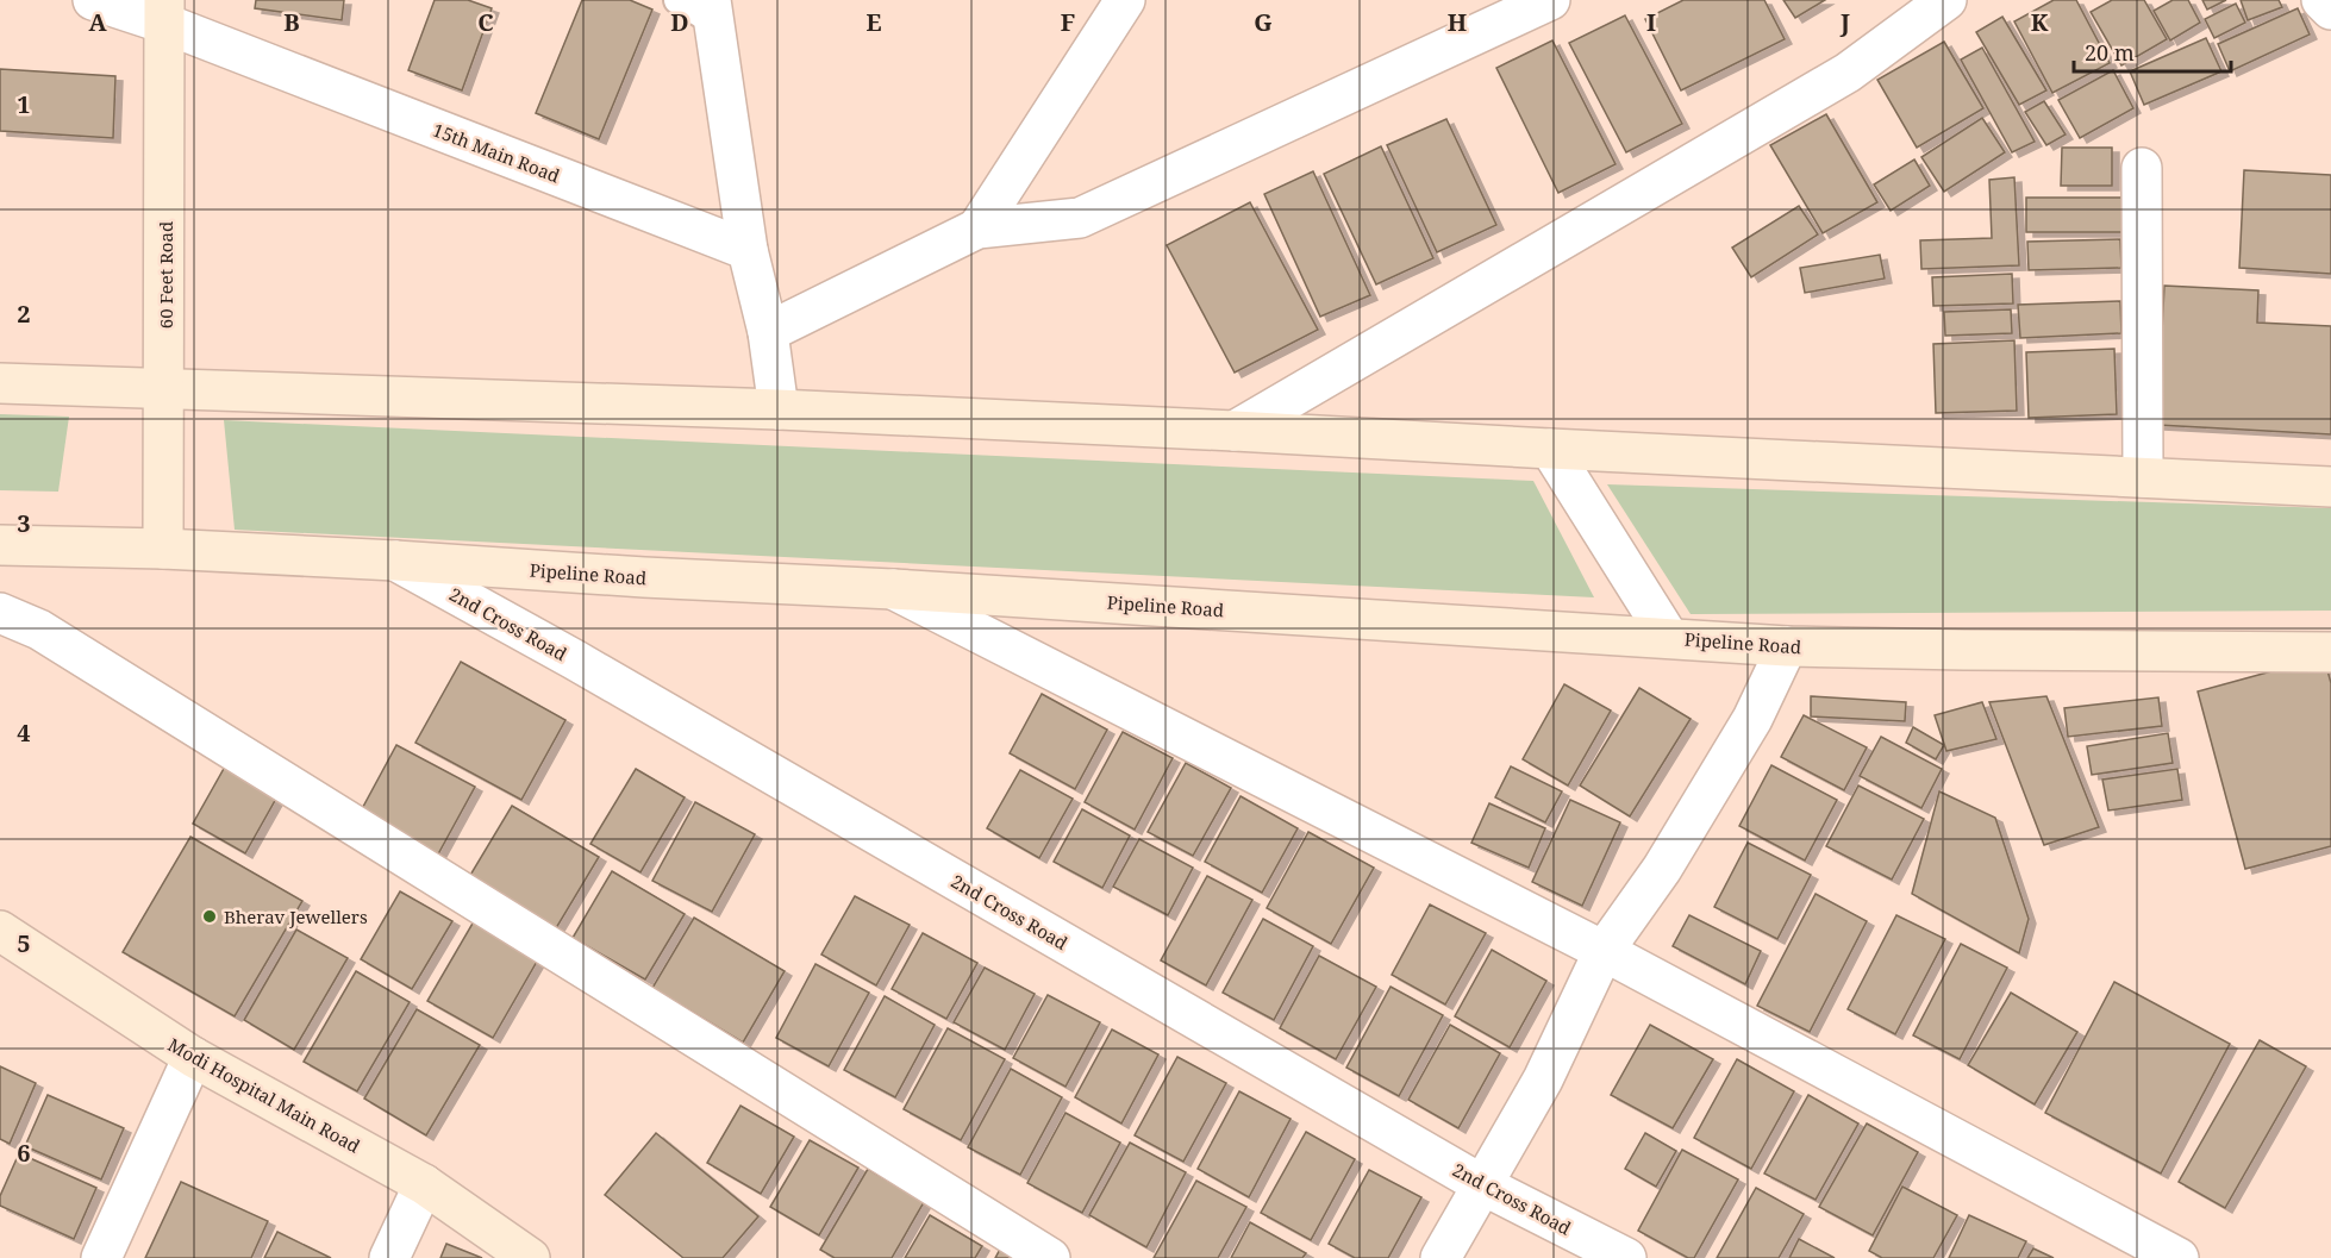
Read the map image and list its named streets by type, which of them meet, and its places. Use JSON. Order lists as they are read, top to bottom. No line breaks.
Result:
{"streets":{"main road":["60 Feet Road","Pipeline Road","Modi Hospital Main Road"],"street":["15th Main Road","2nd Cross Road"]},"crossings":[["15th Main Road","60 Feet Road"],["60 Feet Road","Pipeline Road"],["Pipeline Road","2nd Cross Road"]],"places":["Bherav Jewellers"],"scale_bar":"20 m","grid":{"columns":["A","B","C","D","E","F","G","H","I","J","K"],"rows":["1","2","3","4","5","6"]}}
